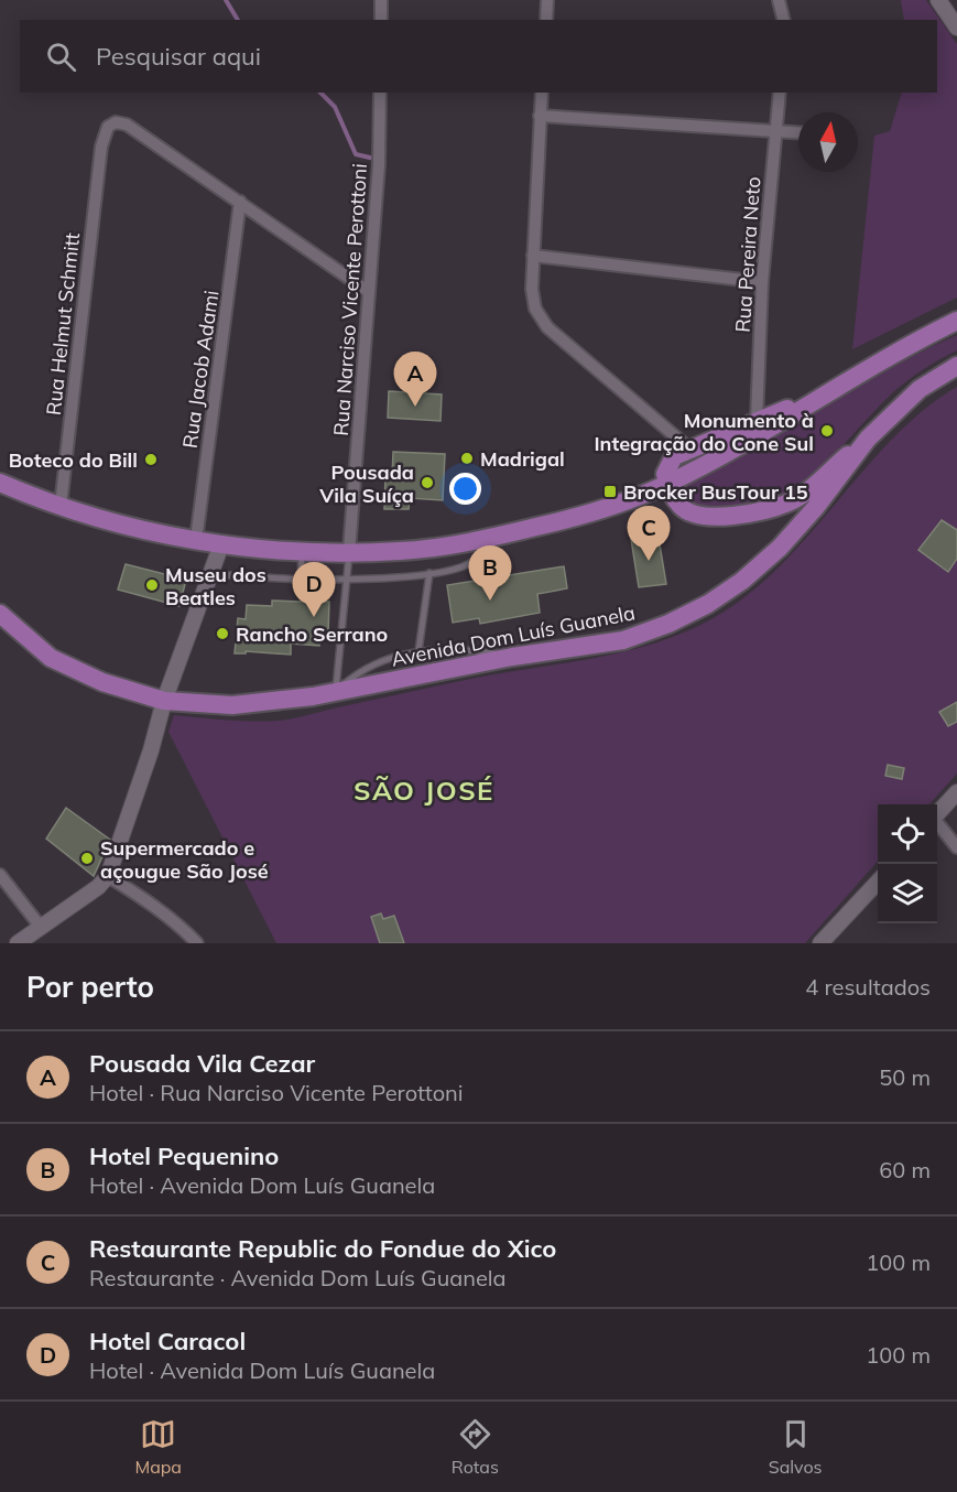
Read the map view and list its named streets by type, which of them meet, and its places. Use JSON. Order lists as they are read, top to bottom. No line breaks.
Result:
{"streets":{"main road":["Avenida Dom Luís Guanela"],"street":["Rua Pereira Neto","Rua Narciso Vicente Perottoni","Rua Helmut Schmitt","Rua Jacob Adami"]},"crossings":[["Rua Helmut Schmitt","Rua Jacob Adami"]],"districts":["SÃO JOSÉ"],"places":{"other":["Monumento à Integração do Cone Sul","Madrigal","Boteco do Bill","Pousada Vila Suíça","Museu dos Beatles","Rancho Serrano","Supermercado e açougue São José"],"transit":["Brocker BusTour 15"]},"north":"top","page":{"search":"Pesquisar aqui","pins":["A","C","B","D"],"heading":["Por perto","4 resultados"],"list":[{"mark":"A","name":"Pousada Vila Cezar","note":"Hotel · Rua Narciso Vicente Perottoni","value":"50 m"},{"mark":"B","name":"Hotel Pequenino","note":"Hotel · Avenida Dom Luís Guanela","value":"60 m"},{"mark":"C","name":"Restaurante Republic do Fondue do Xico","note":"Restaurante · Avenida Dom Luís Guanela","value":"100 m"},{"mark":"D","name":"Hotel Caracol","note":"Hotel · Avenida Dom Luís Guanela","value":"100 m"}],"nav":["Mapa","Rotas","Salvos"]}}
